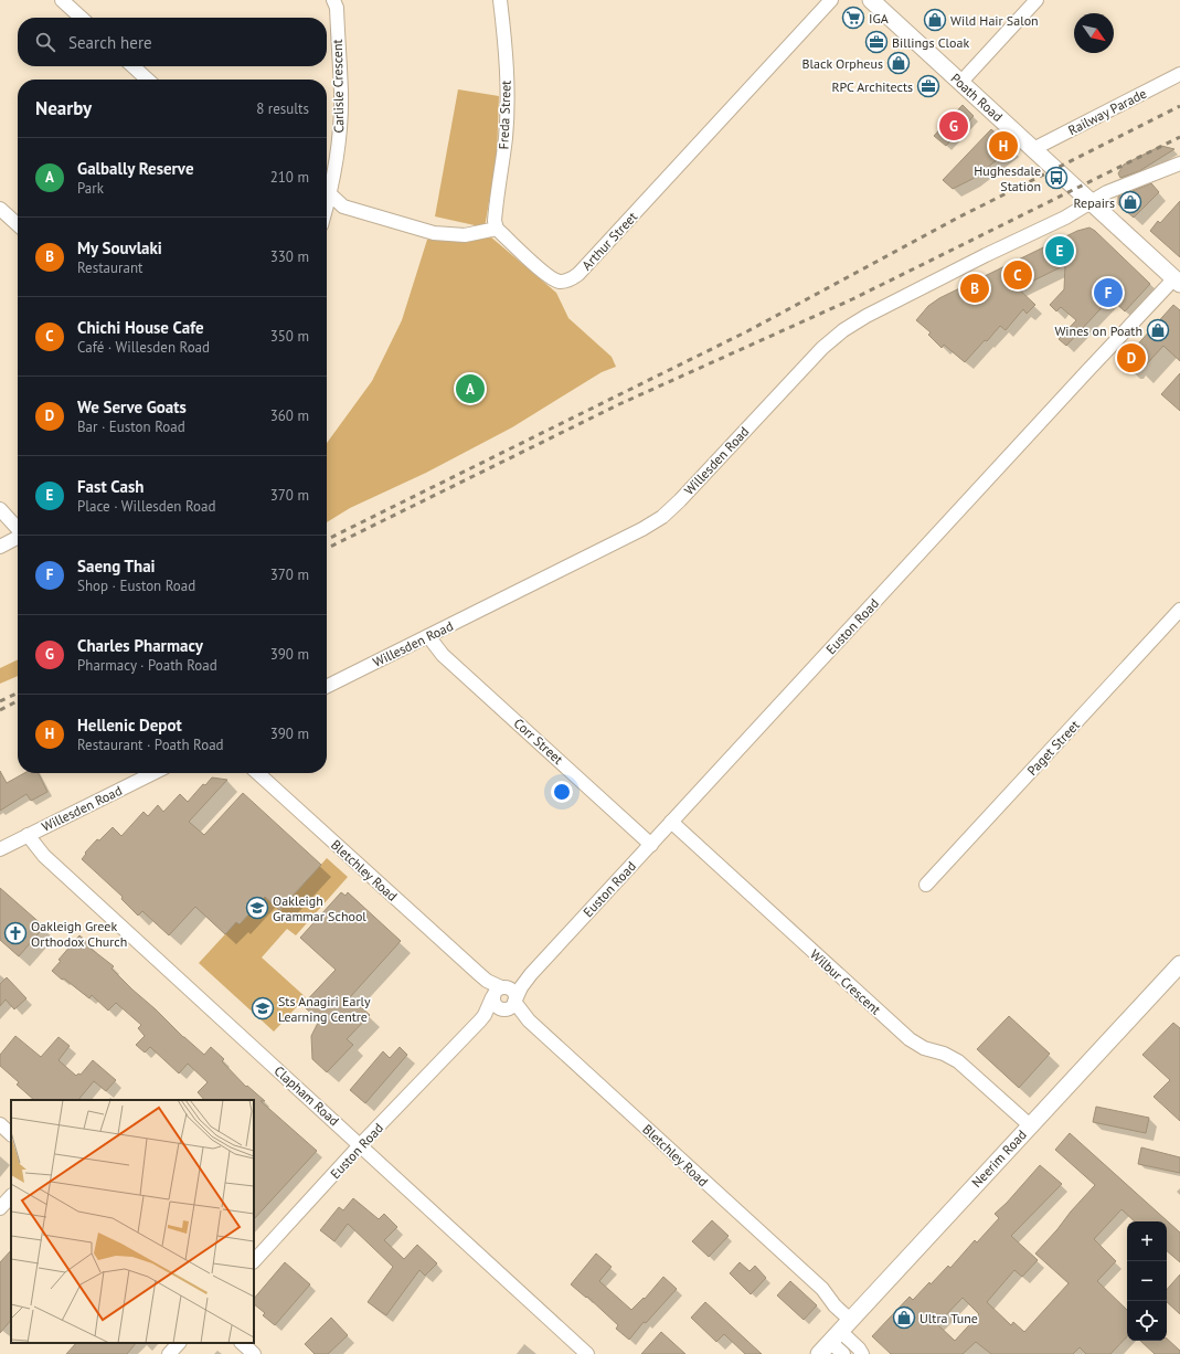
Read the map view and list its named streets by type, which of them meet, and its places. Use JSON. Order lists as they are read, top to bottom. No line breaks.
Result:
{"streets":{"street":["Carlisle Crescent","Poath Road","Railway Parade","Freda Street","Arthur Street","Willesden Road","Euston Road","Corr Street","Paget Street","Bletchley Road","Wilbur Crescent","Clapham Road","Neerim Road"]},"crossings":[["Poath Road","Railway Parade"],["Poath Road","Willesden Road"],["Poath Road","Euston Road"],["Freda Street","Arthur Street"],["Willesden Road","Corr Street"],["Willesden Road","Clapham Road"],["Euston Road","Corr Street"],["Euston Road","Bletchley Road"],["Euston Road","Wilbur Crescent"],["Euston Road","Clapham Road"],["Bletchley Road","Neerim Road"],["Wilbur Crescent","Neerim Road"]],"places":{"supermarket":["IGA"],"shop":["Wild Hair Salon","Black Orpheus","Repairs","Wines on Poath","Ultra Tune"],"office":["Billings Cloak","RPC Architects"],"bus stop":["Hughesdale Station"],"school or university":["Oakleigh Grammar School","Sts Anagiri Early Learning Centre"],"church":["Oakleigh Greek Orthodox Church"]},"north":"bottom right","page":{"search":"Search here","heading":["Nearby","8 results"],"pins":["G","H","E","C","B","F","D","A"],"list":[{"mark":"A","name":"Galbally Reserve","note":"Park","value":"210 m"},{"mark":"B","name":"My Souvlaki","note":"Restaurant","value":"330 m"},{"mark":"C","name":"Chichi House Cafe","note":"Café · Willesden Road","value":"350 m"},{"mark":"D","name":"We Serve Goats","note":"Bar · Euston Road","value":"360 m"},{"mark":"E","name":"Fast Cash","note":"Place · Willesden Road","value":"370 m"},{"mark":"F","name":"Saeng Thai","note":"Shop · Euston Road","value":"370 m"},{"mark":"G","name":"Charles Pharmacy","note":"Pharmacy · Poath Road","value":"390 m"},{"mark":"H","name":"Hellenic Depot","note":"Restaurant · Poath Road","value":"390 m"}],"map_buttons":["+","−"]}}
